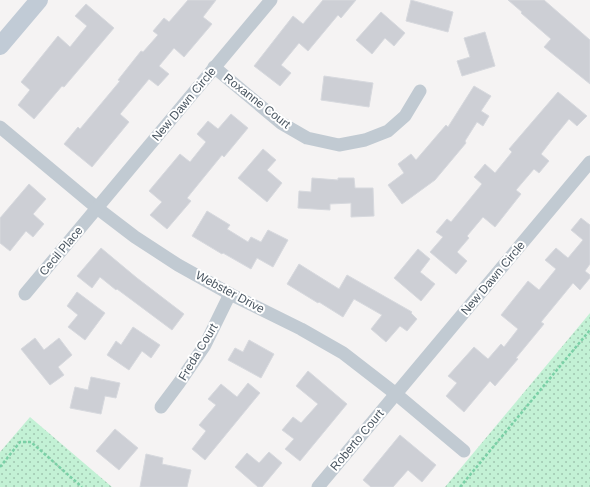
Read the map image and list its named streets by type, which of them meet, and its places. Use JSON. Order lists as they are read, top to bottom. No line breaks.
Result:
{"streets":{"street":["Roxanne Court","New Dawn Circle","Cecil Place","Webster Drive","Freda Court","Roberto Court"]},"crossings":[["Roxanne Court","New Dawn Circle"],["New Dawn Circle","Cecil Place"],["New Dawn Circle","Webster Drive"],["New Dawn Circle","Roberto Court"],["Cecil Place","Webster Drive"],["Webster Drive","Freda Court"],["Webster Drive","Roberto Court"]]}
